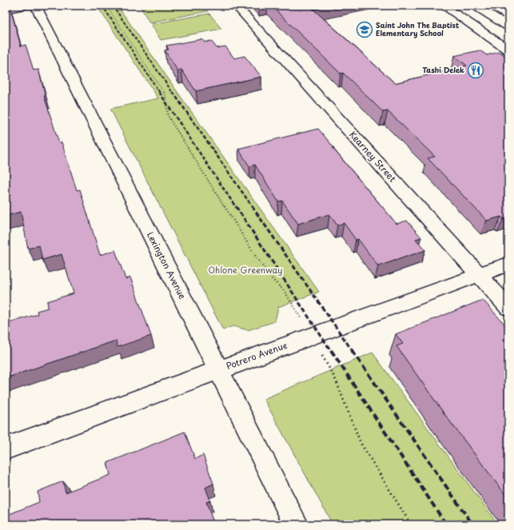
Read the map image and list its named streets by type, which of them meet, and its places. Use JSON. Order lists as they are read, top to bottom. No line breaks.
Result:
{"streets":{"street":["Kearney Street","Lexington Avenue","Potrero Avenue"]},"crossings":[["Kearney Street","Potrero Avenue"],["Lexington Avenue","Potrero Avenue"]],"parks":["Ohlone Greenway"],"places":{"school or university":["Saint John The Baptist Elementary School"],"restaurant":["Tashi Delek"]}}
